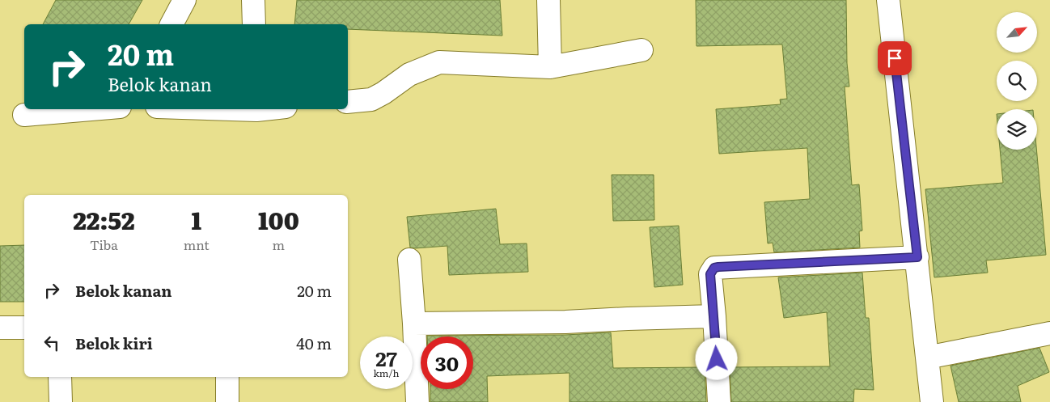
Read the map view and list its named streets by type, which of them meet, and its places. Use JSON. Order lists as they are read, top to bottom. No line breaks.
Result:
{"north":"top right","page":{"turn":["20 m","Belok kanan"],"eta":["22:52","Tiba","1","mnt","100","m"],"list":[{"name":"Belok kanan","value":"20 m"},{"name":"Belok kiri","value":"40 m"}],"speed":"27 km/h","limit":"30"}}
